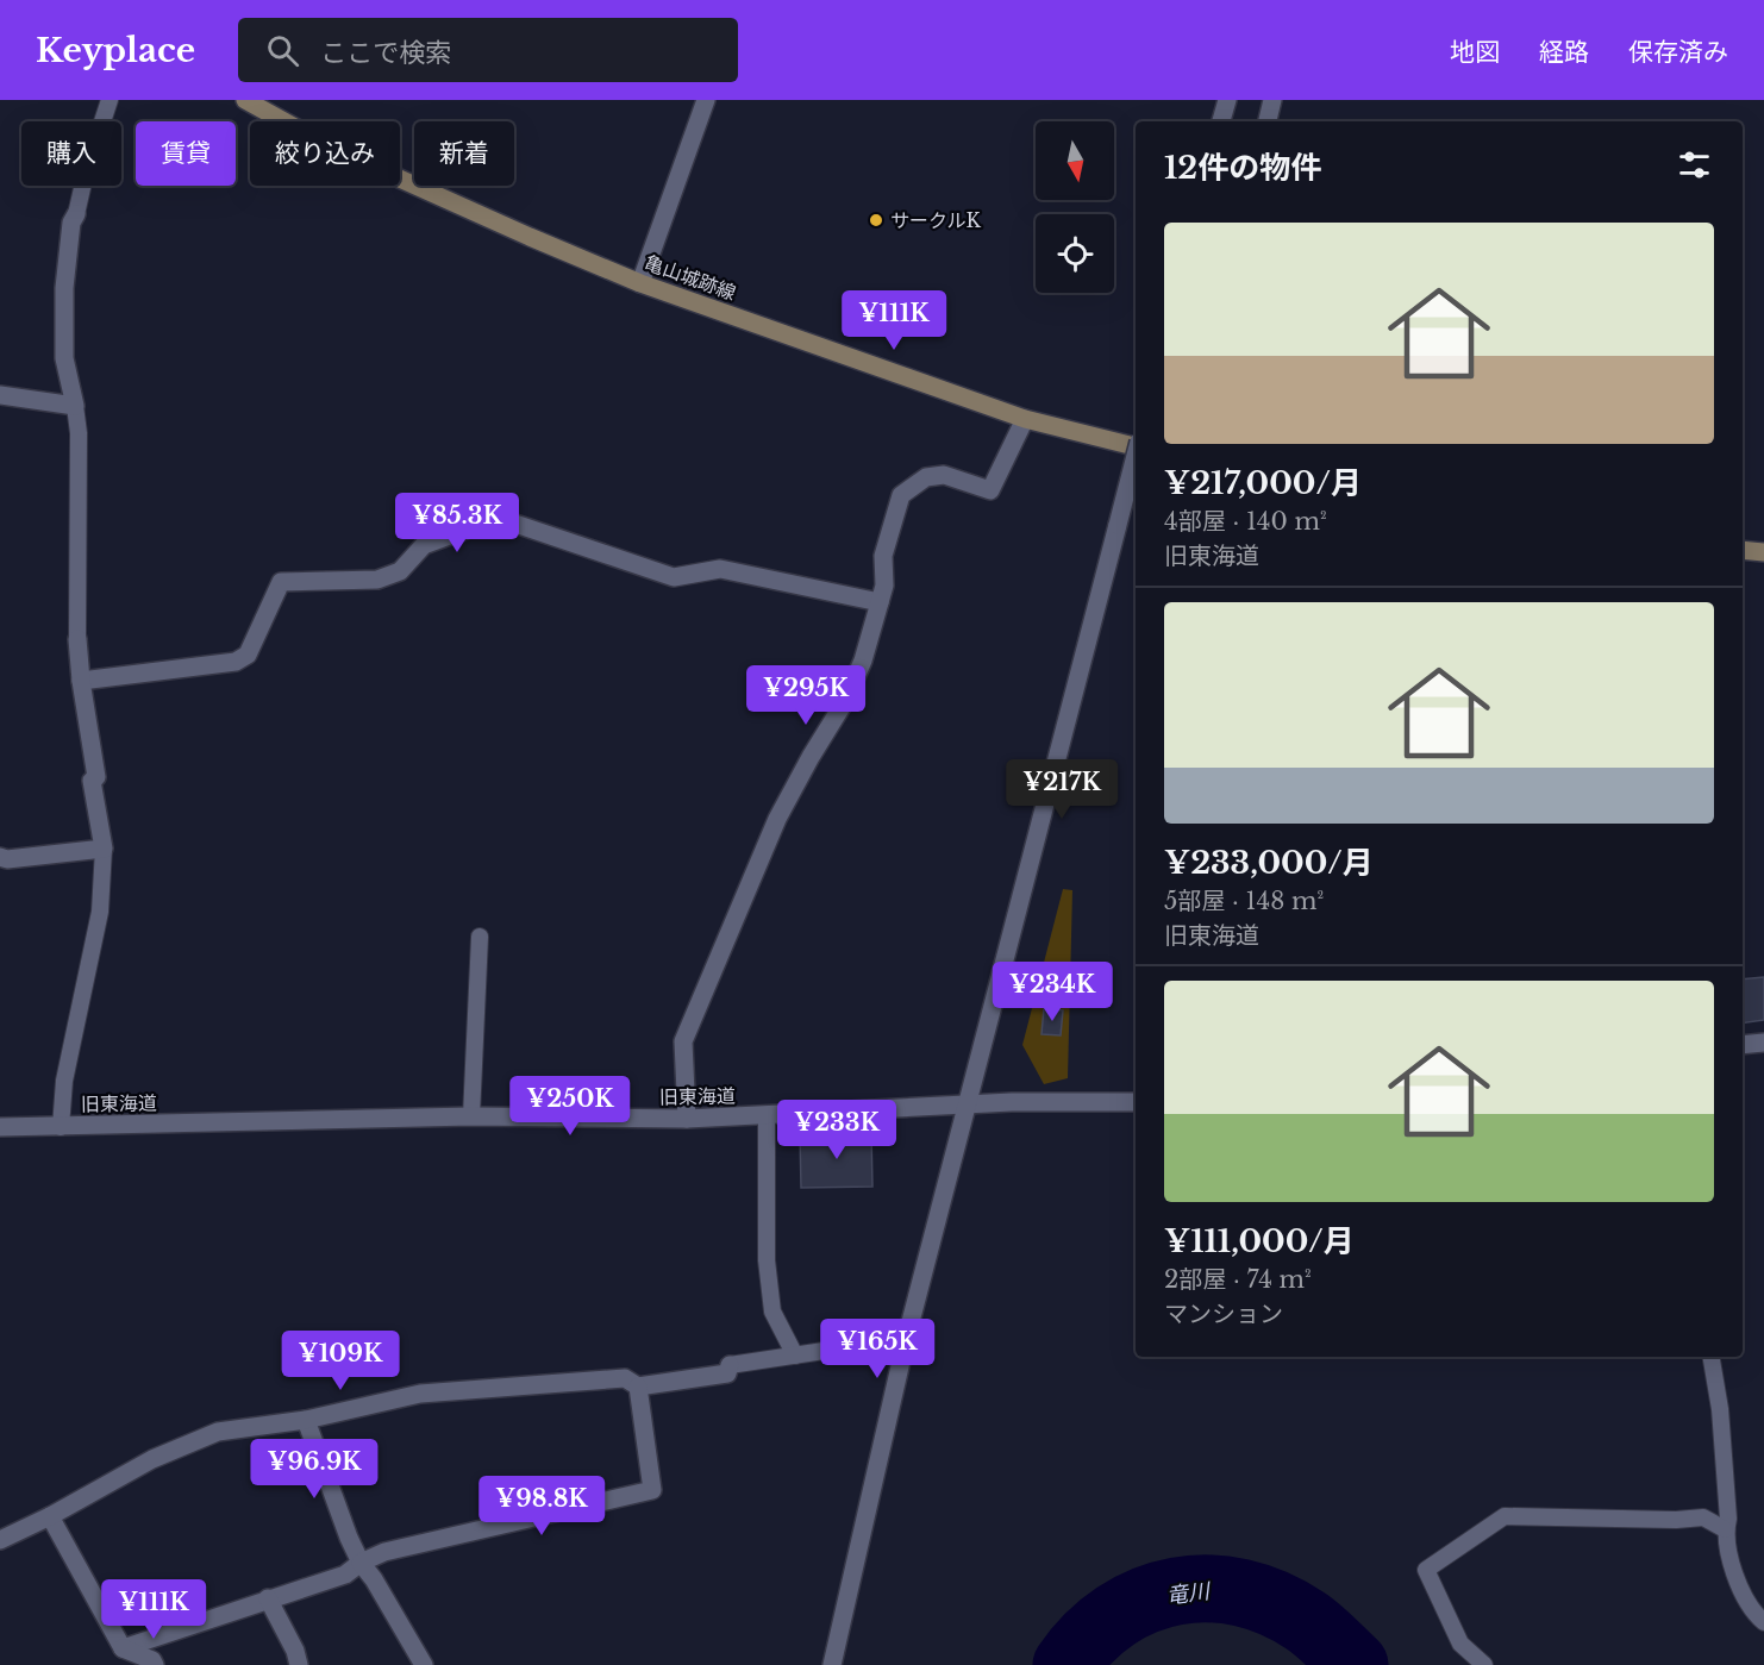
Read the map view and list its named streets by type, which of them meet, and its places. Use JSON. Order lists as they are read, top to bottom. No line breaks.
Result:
{"streets":{"main road":["亀山城跡線"],"street":["旧東海道"]},"water":["竜川"],"places":["サークルK"],"north":"bottom","page":{"header":"Keyplace","search":"ここで検索","nav":["地図","経路","保存済み"],"chip":["購入","賃貸","絞り込み","新着"],"heading":"12件の物件","list":[{"name":"¥217,000/月","note":"4部屋 · 140 m² · 旧東海道"},{"name":"¥233,000/月","note":"5部屋 · 148 m² · 旧東海道"},{"name":"¥111,000/月","note":"2部屋 · 74 m² · マンション"}],"price":["¥111K","¥85.3K","¥295K","¥217K","¥234K","¥250K","¥233K","¥165K","¥109K","¥96.9K","¥98.8K","¥111K"]}}
